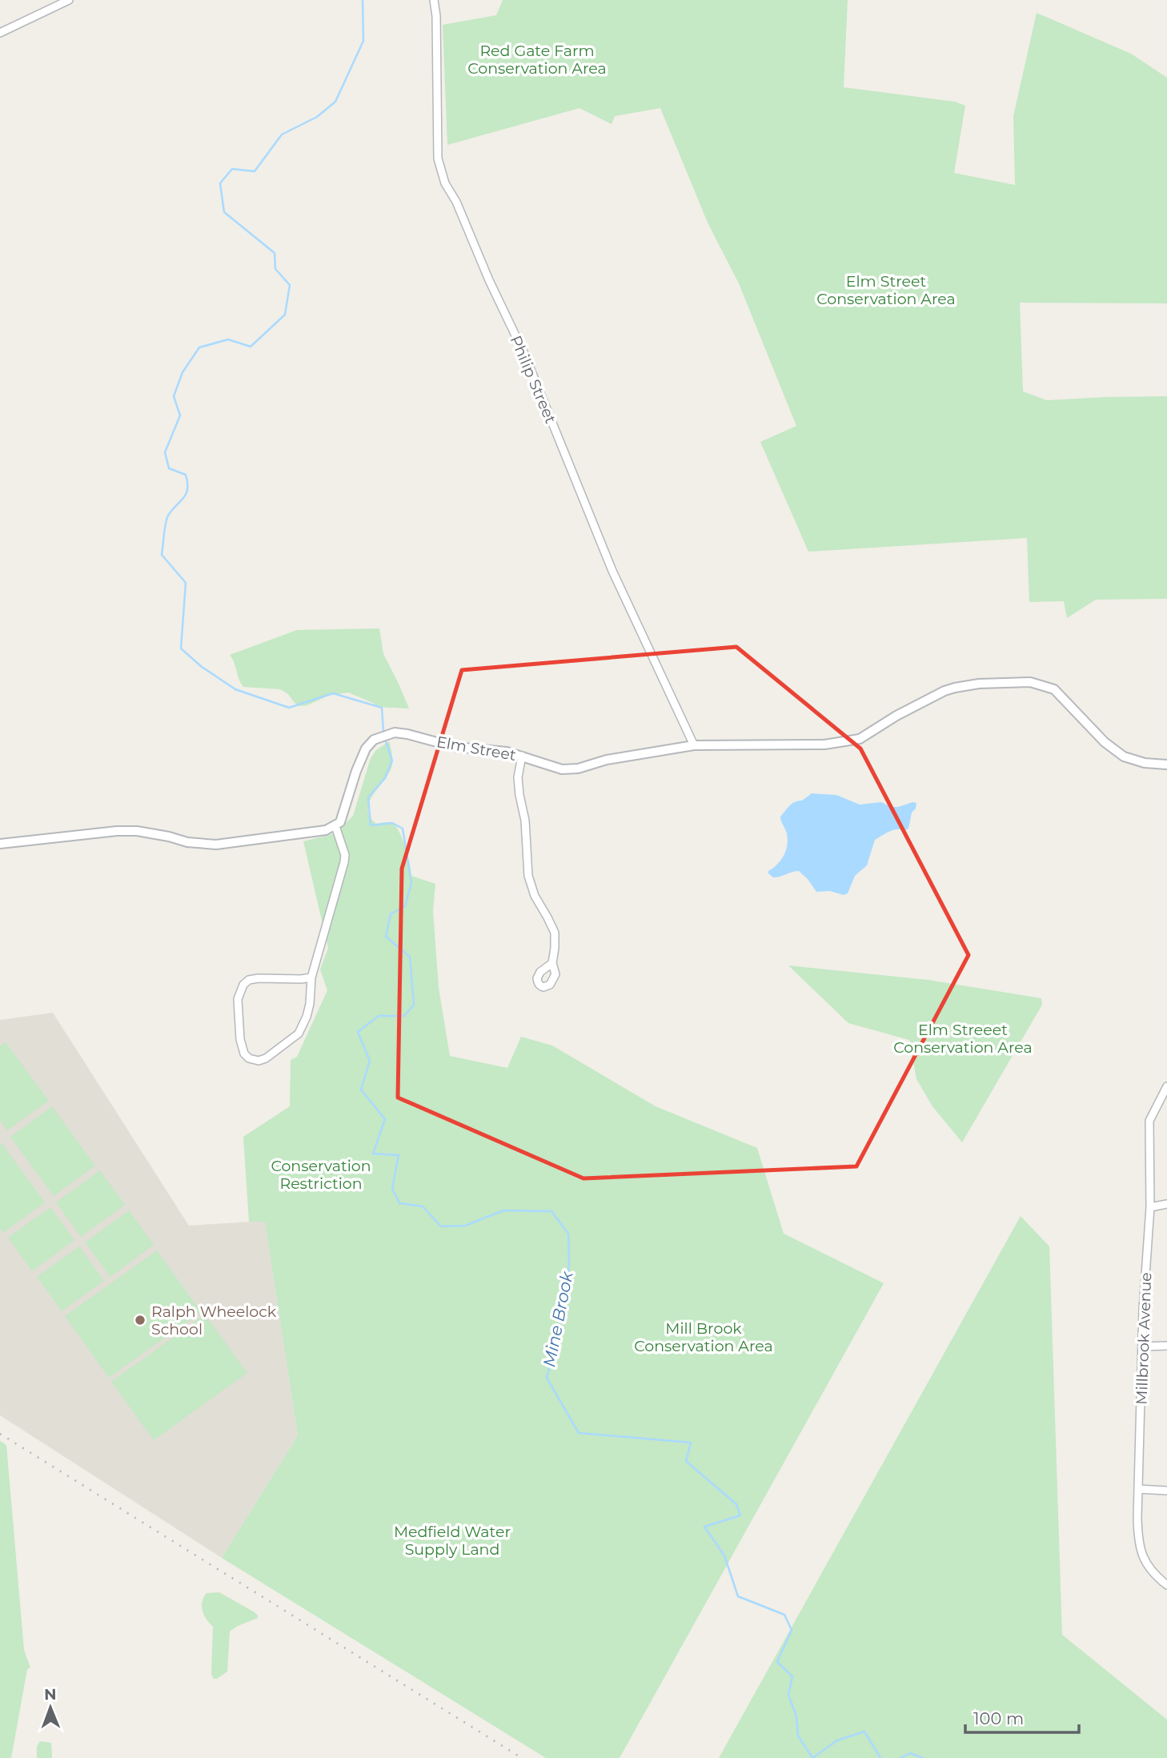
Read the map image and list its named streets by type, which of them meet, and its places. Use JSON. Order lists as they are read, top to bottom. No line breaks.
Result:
{"streets":{"street":["Philip Street","Elm Street","Millbrook Avenue"]},"crossings":[["Philip Street","Elm Street"]],"water":["Mine Brook"],"parks":["Red Gate Farm Conservation Area","Elm Street Conservation Area","Elm Streeet Conservation Area","Conservation Restriction","Mill Brook Conservation Area","Medfield Water Supply Land"],"places":["Ralph Wheelock School"],"scale_bar":"100 m","north":"top"}
